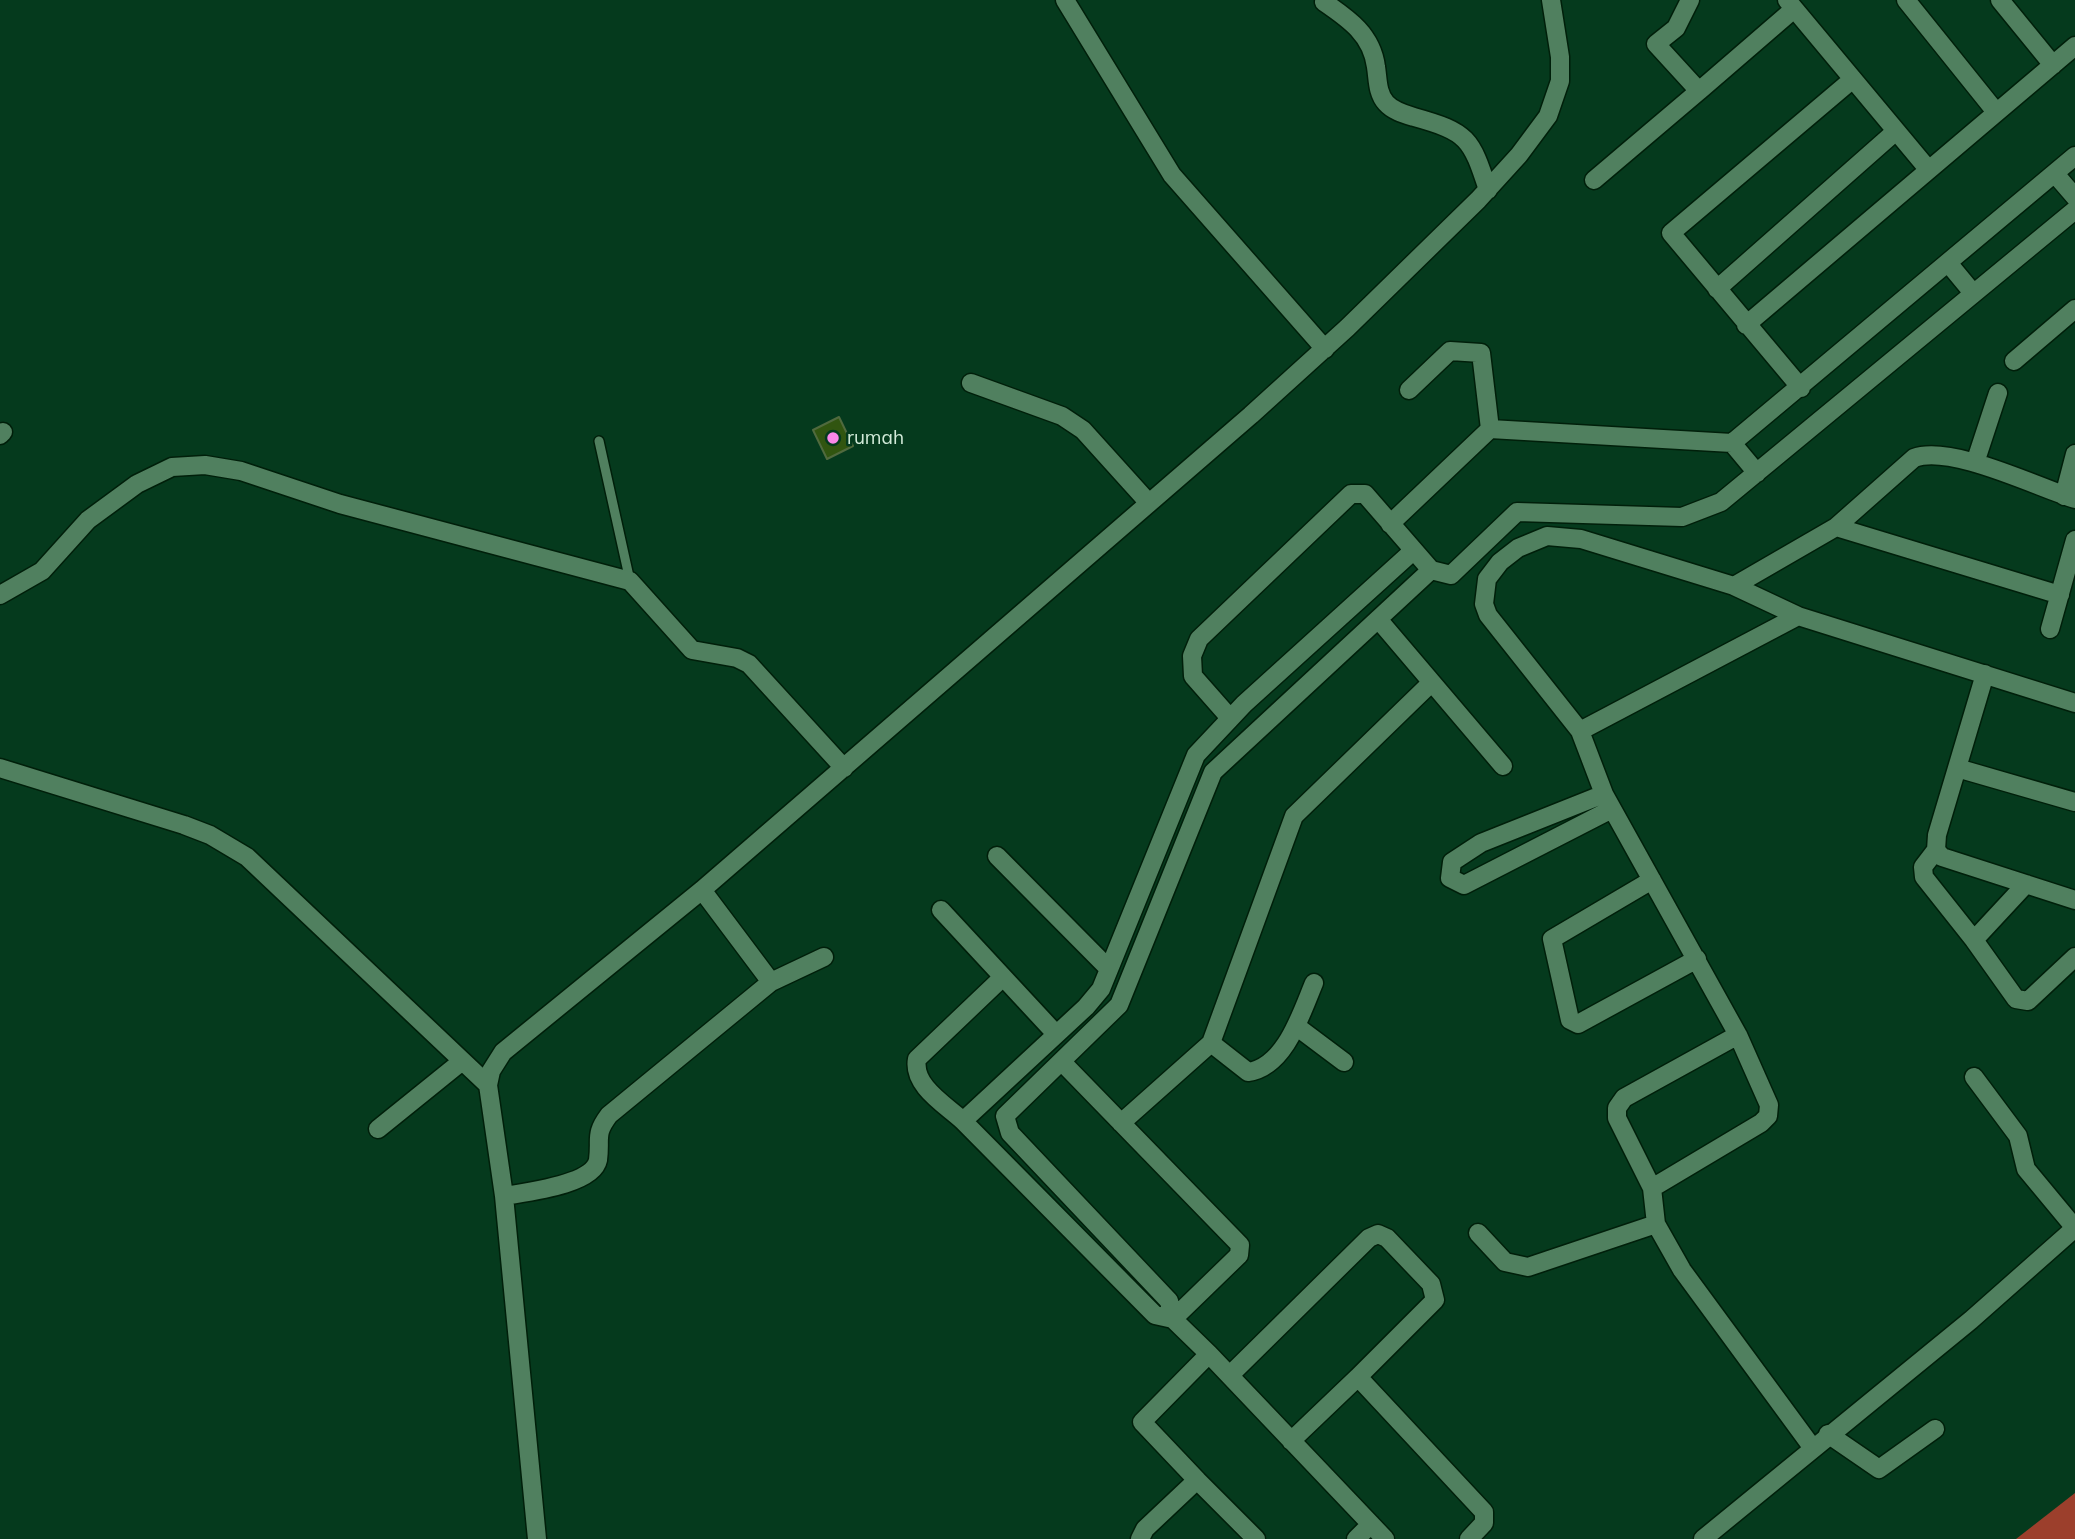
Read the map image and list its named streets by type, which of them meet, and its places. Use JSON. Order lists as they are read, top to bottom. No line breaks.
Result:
{"places":["rumah"]}
